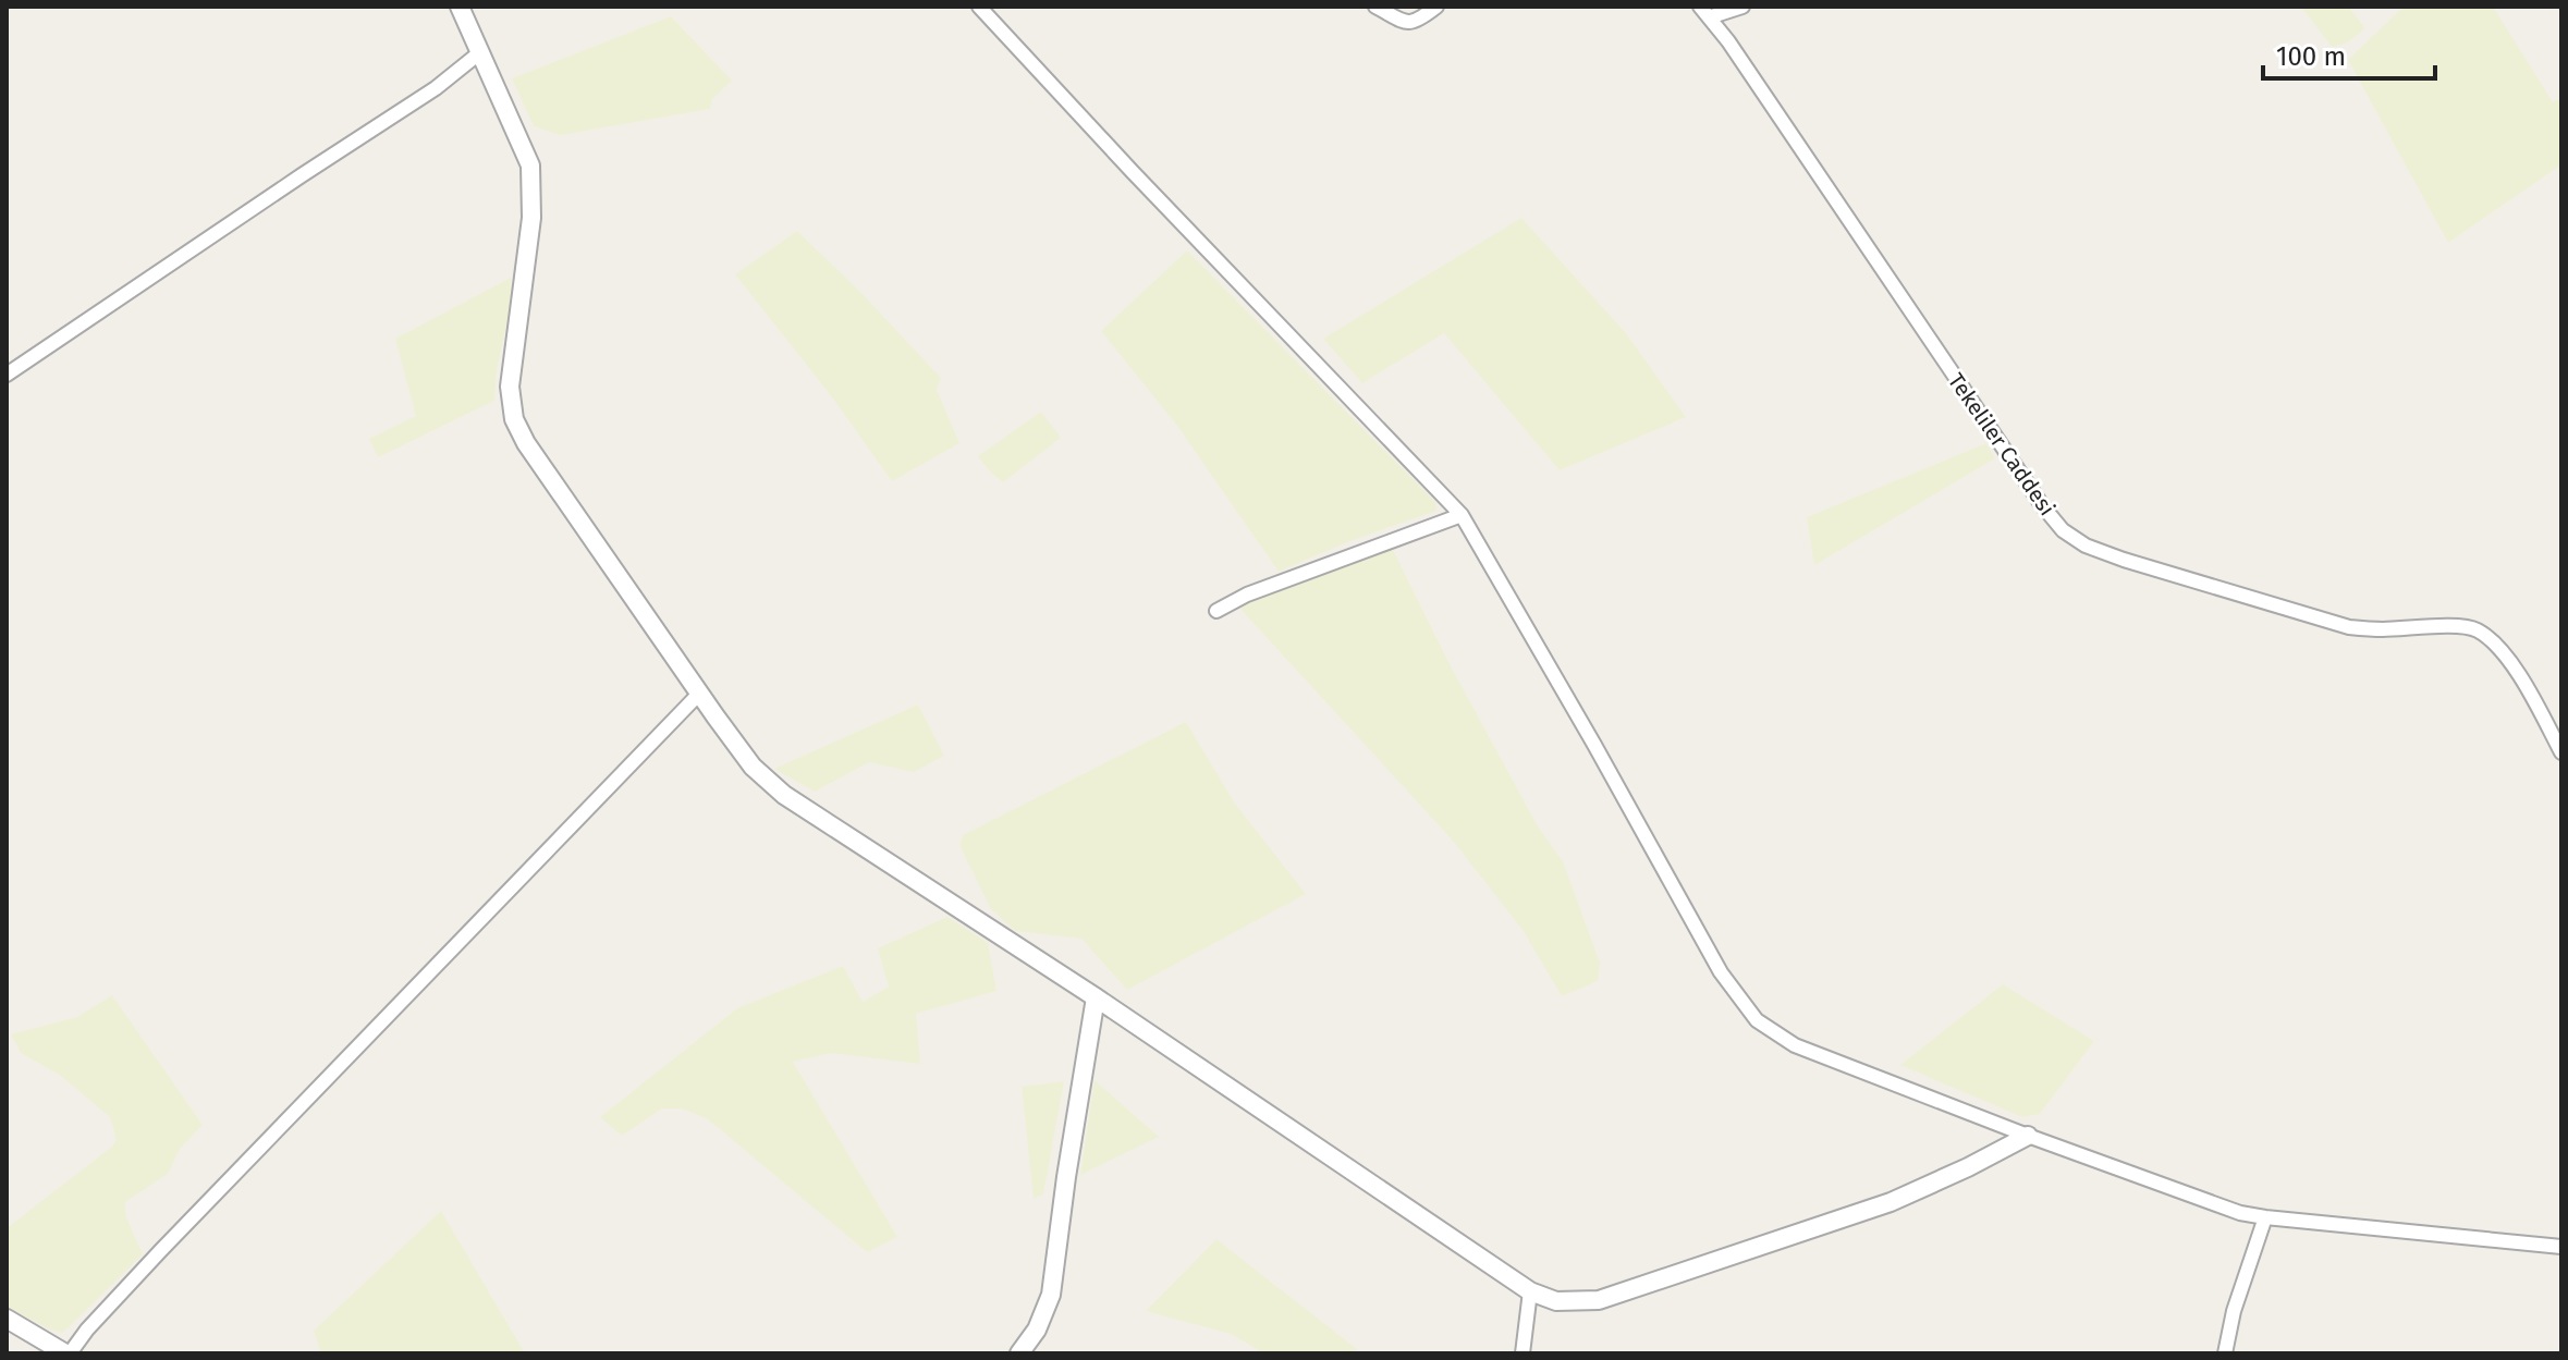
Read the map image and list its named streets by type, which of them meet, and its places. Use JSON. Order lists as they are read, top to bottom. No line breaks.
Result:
{"streets":{"street":["Tekeliler Caddesi"]},"scale_bar":"100 m"}
